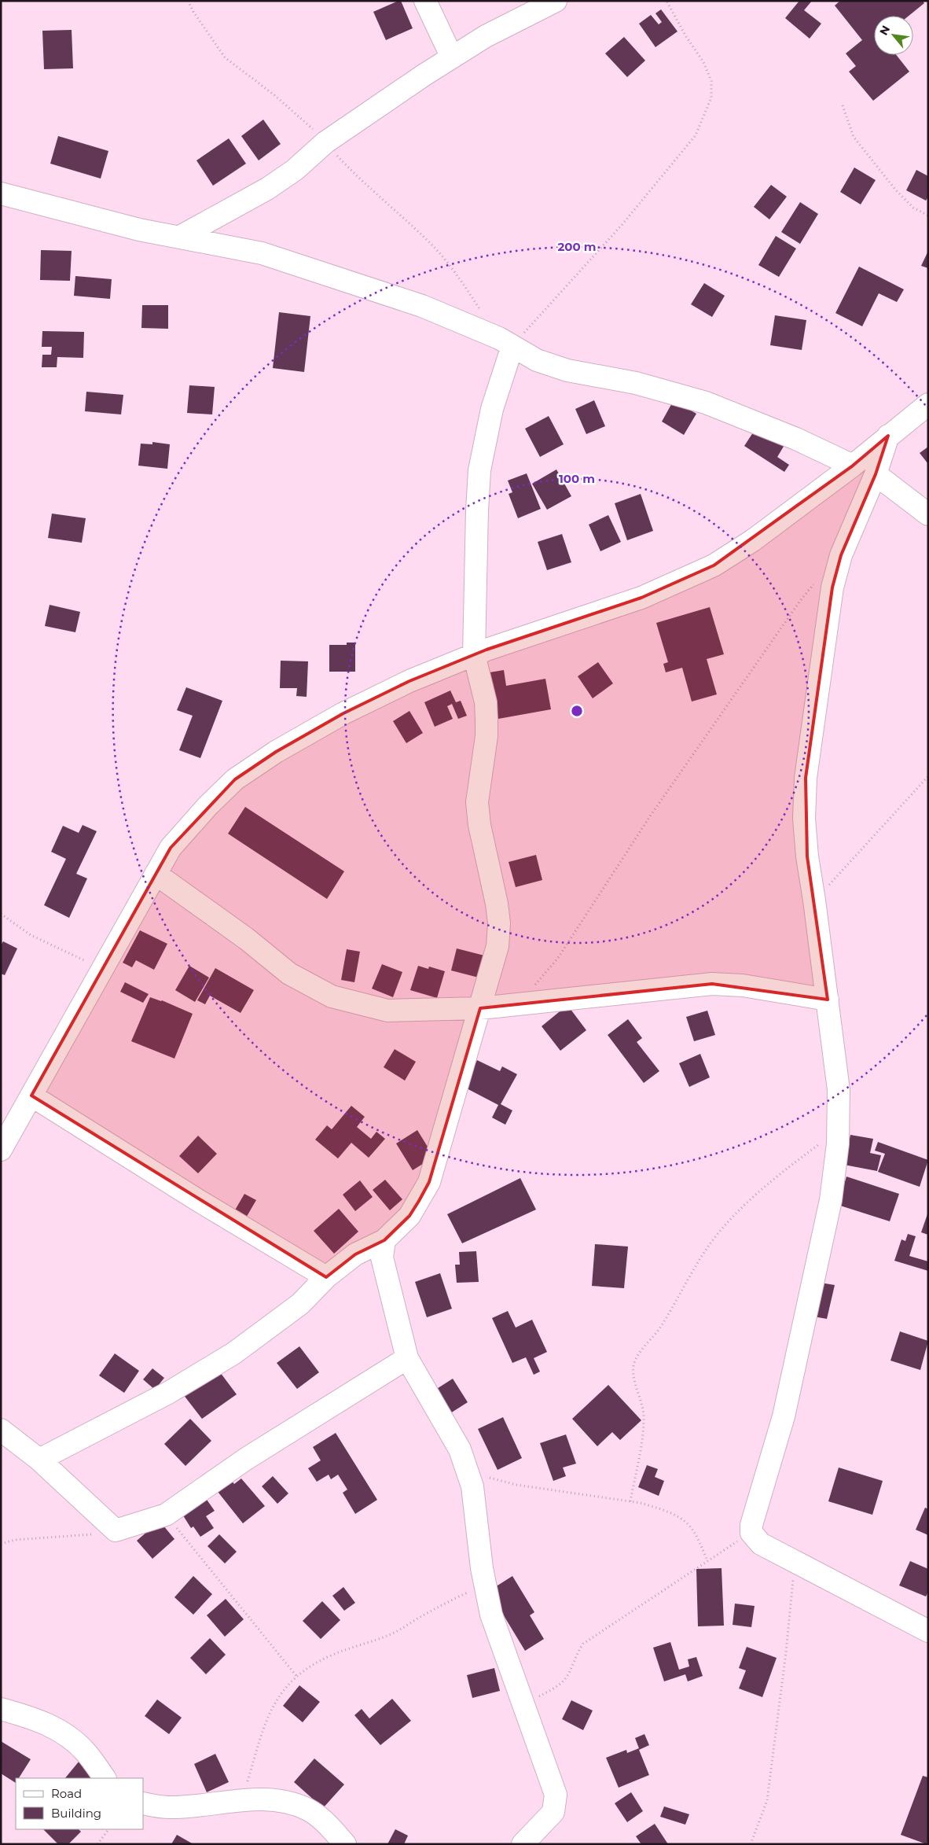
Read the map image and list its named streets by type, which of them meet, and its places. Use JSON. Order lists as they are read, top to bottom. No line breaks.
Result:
{"legend":["Road","Building"],"north":"top left","rings":["200 m","100 m"]}
